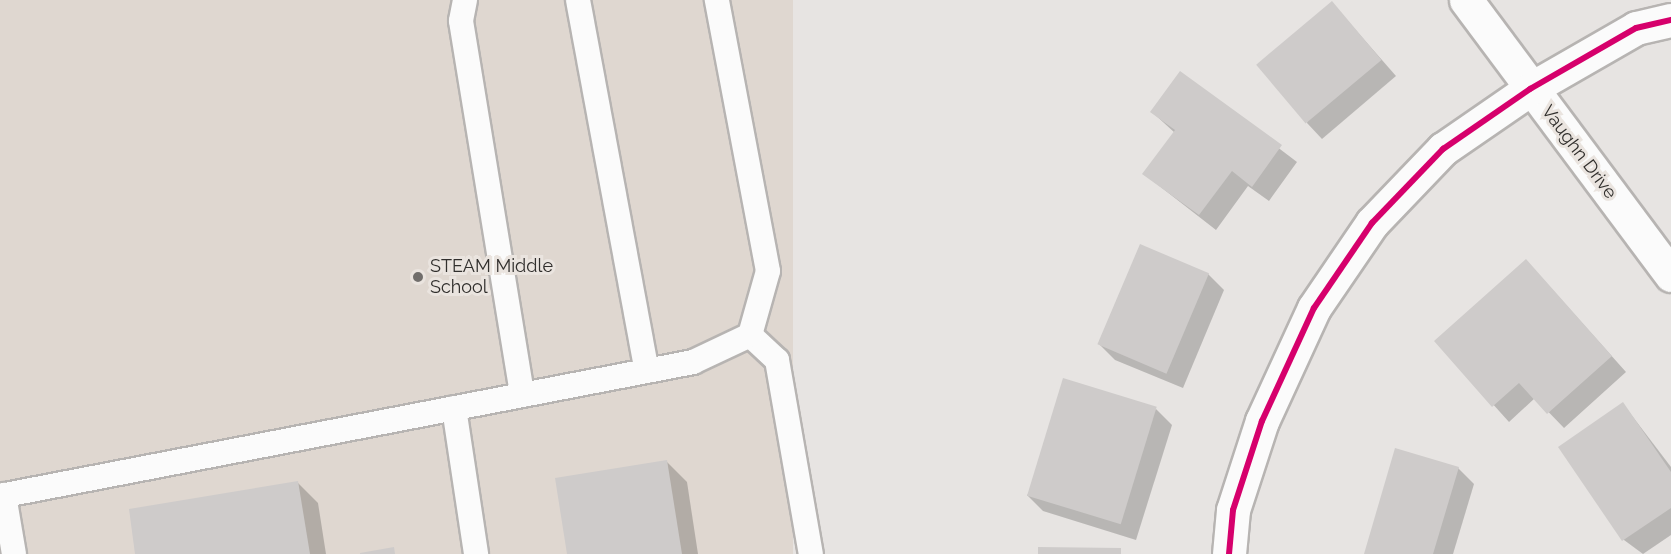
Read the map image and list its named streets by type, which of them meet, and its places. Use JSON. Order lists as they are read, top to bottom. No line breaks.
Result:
{"streets":{"street":["Vaughn Drive"]},"places":["STEAM Middle School"]}
